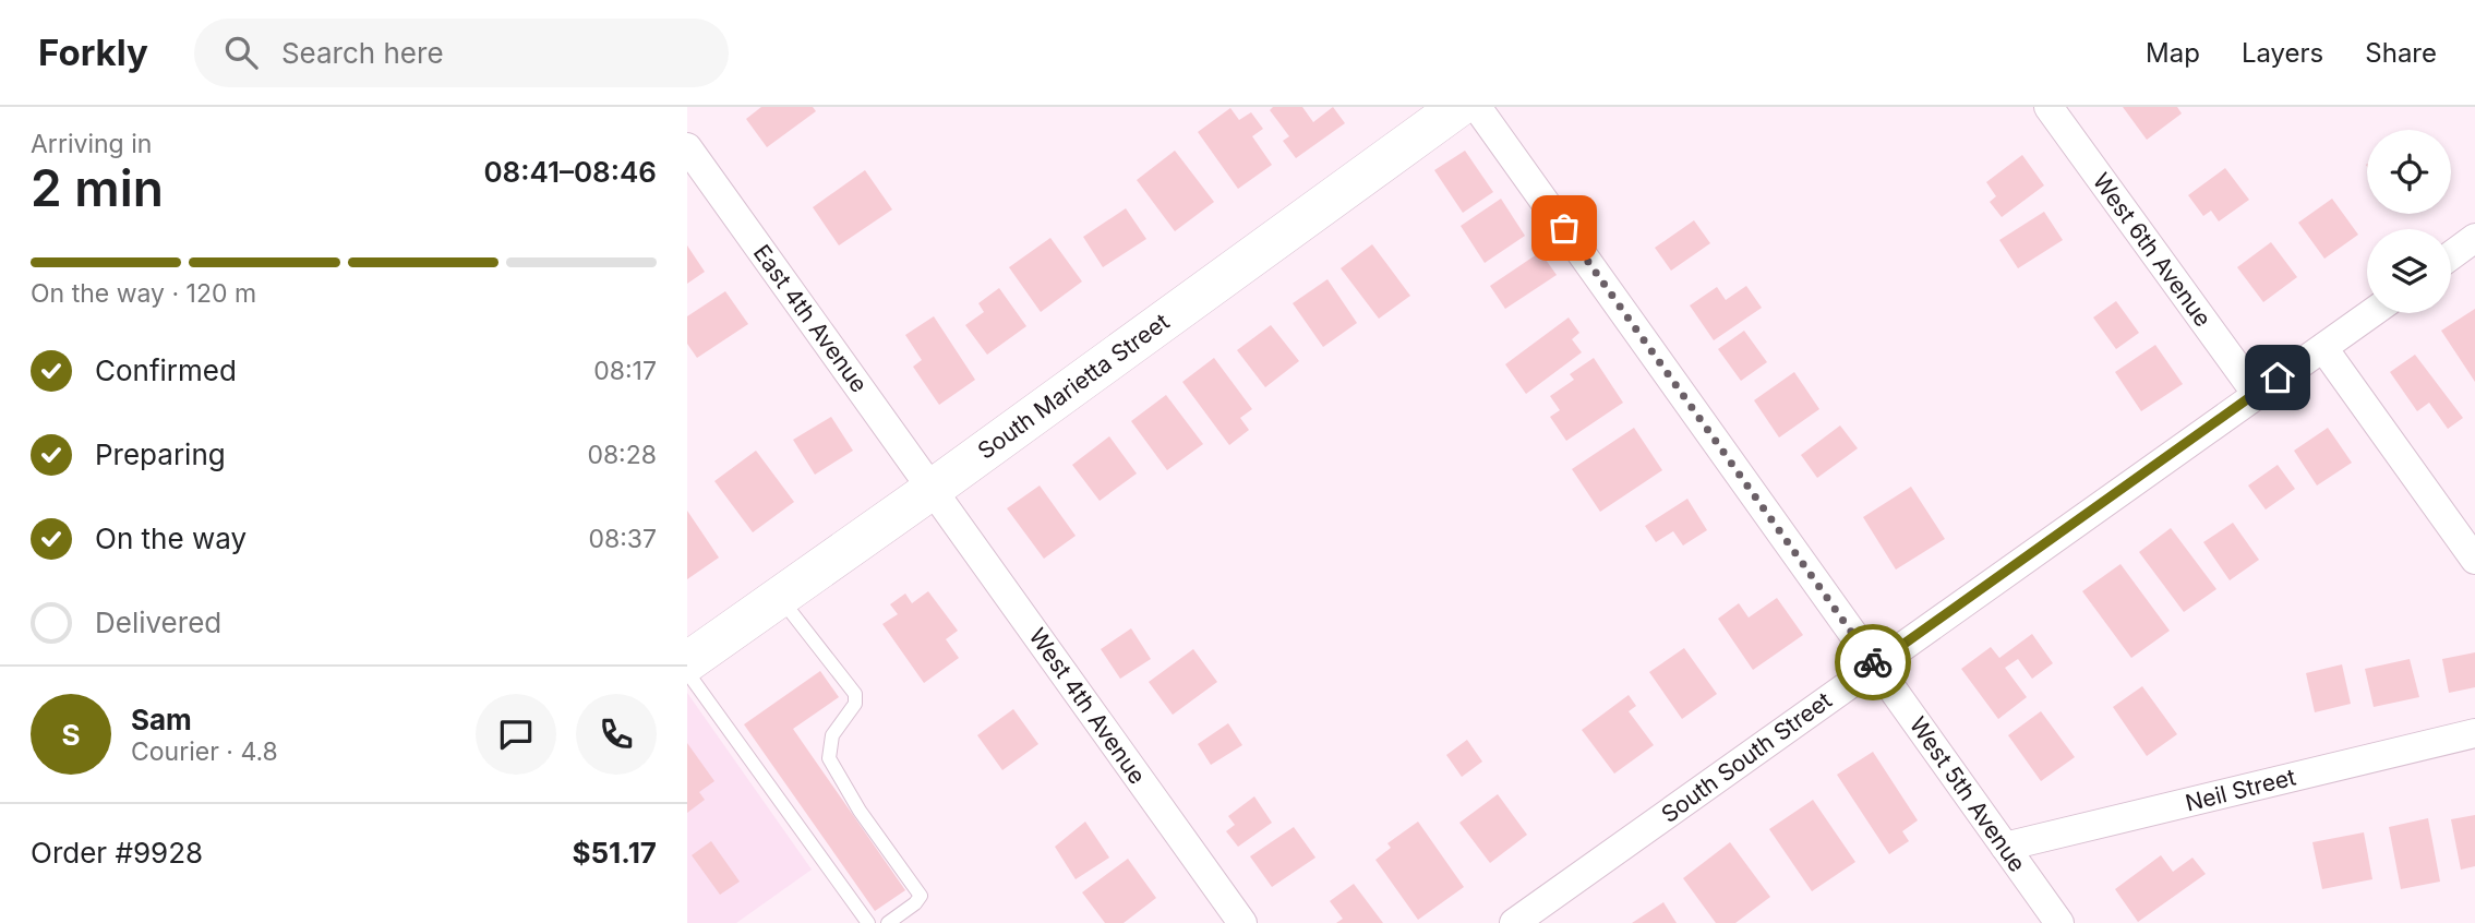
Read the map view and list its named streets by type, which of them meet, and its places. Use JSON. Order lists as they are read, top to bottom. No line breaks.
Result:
{"streets":{"main road":["South Marietta Street"],"street":["West 6th Avenue","East 4th Avenue","West 4th Avenue","South South Street","Neil Street","West 5th Avenue"]},"crossings":[["West 6th Avenue","South South Street"],["East 4th Avenue","South Marietta Street"],["East 4th Avenue","West 4th Avenue"],["South Marietta Street","West 4th Avenue"],["South South Street","West 5th Avenue"],["Neil Street","West 5th Avenue"]],"page":{"header":"Forkly","search":"Search here","nav":["Map","Layers","Share"],"heading":["2 min","Arriving in","08:41–08:46"],"panel":["Sam","Courier · 4.8","Order #9928","$51.17"],"bar":"On the way · 120 m","list":[["Confirmed","08:17"],["Preparing","08:28"],["On the way","08:37"],"Delivered"],"round":"S"}}
